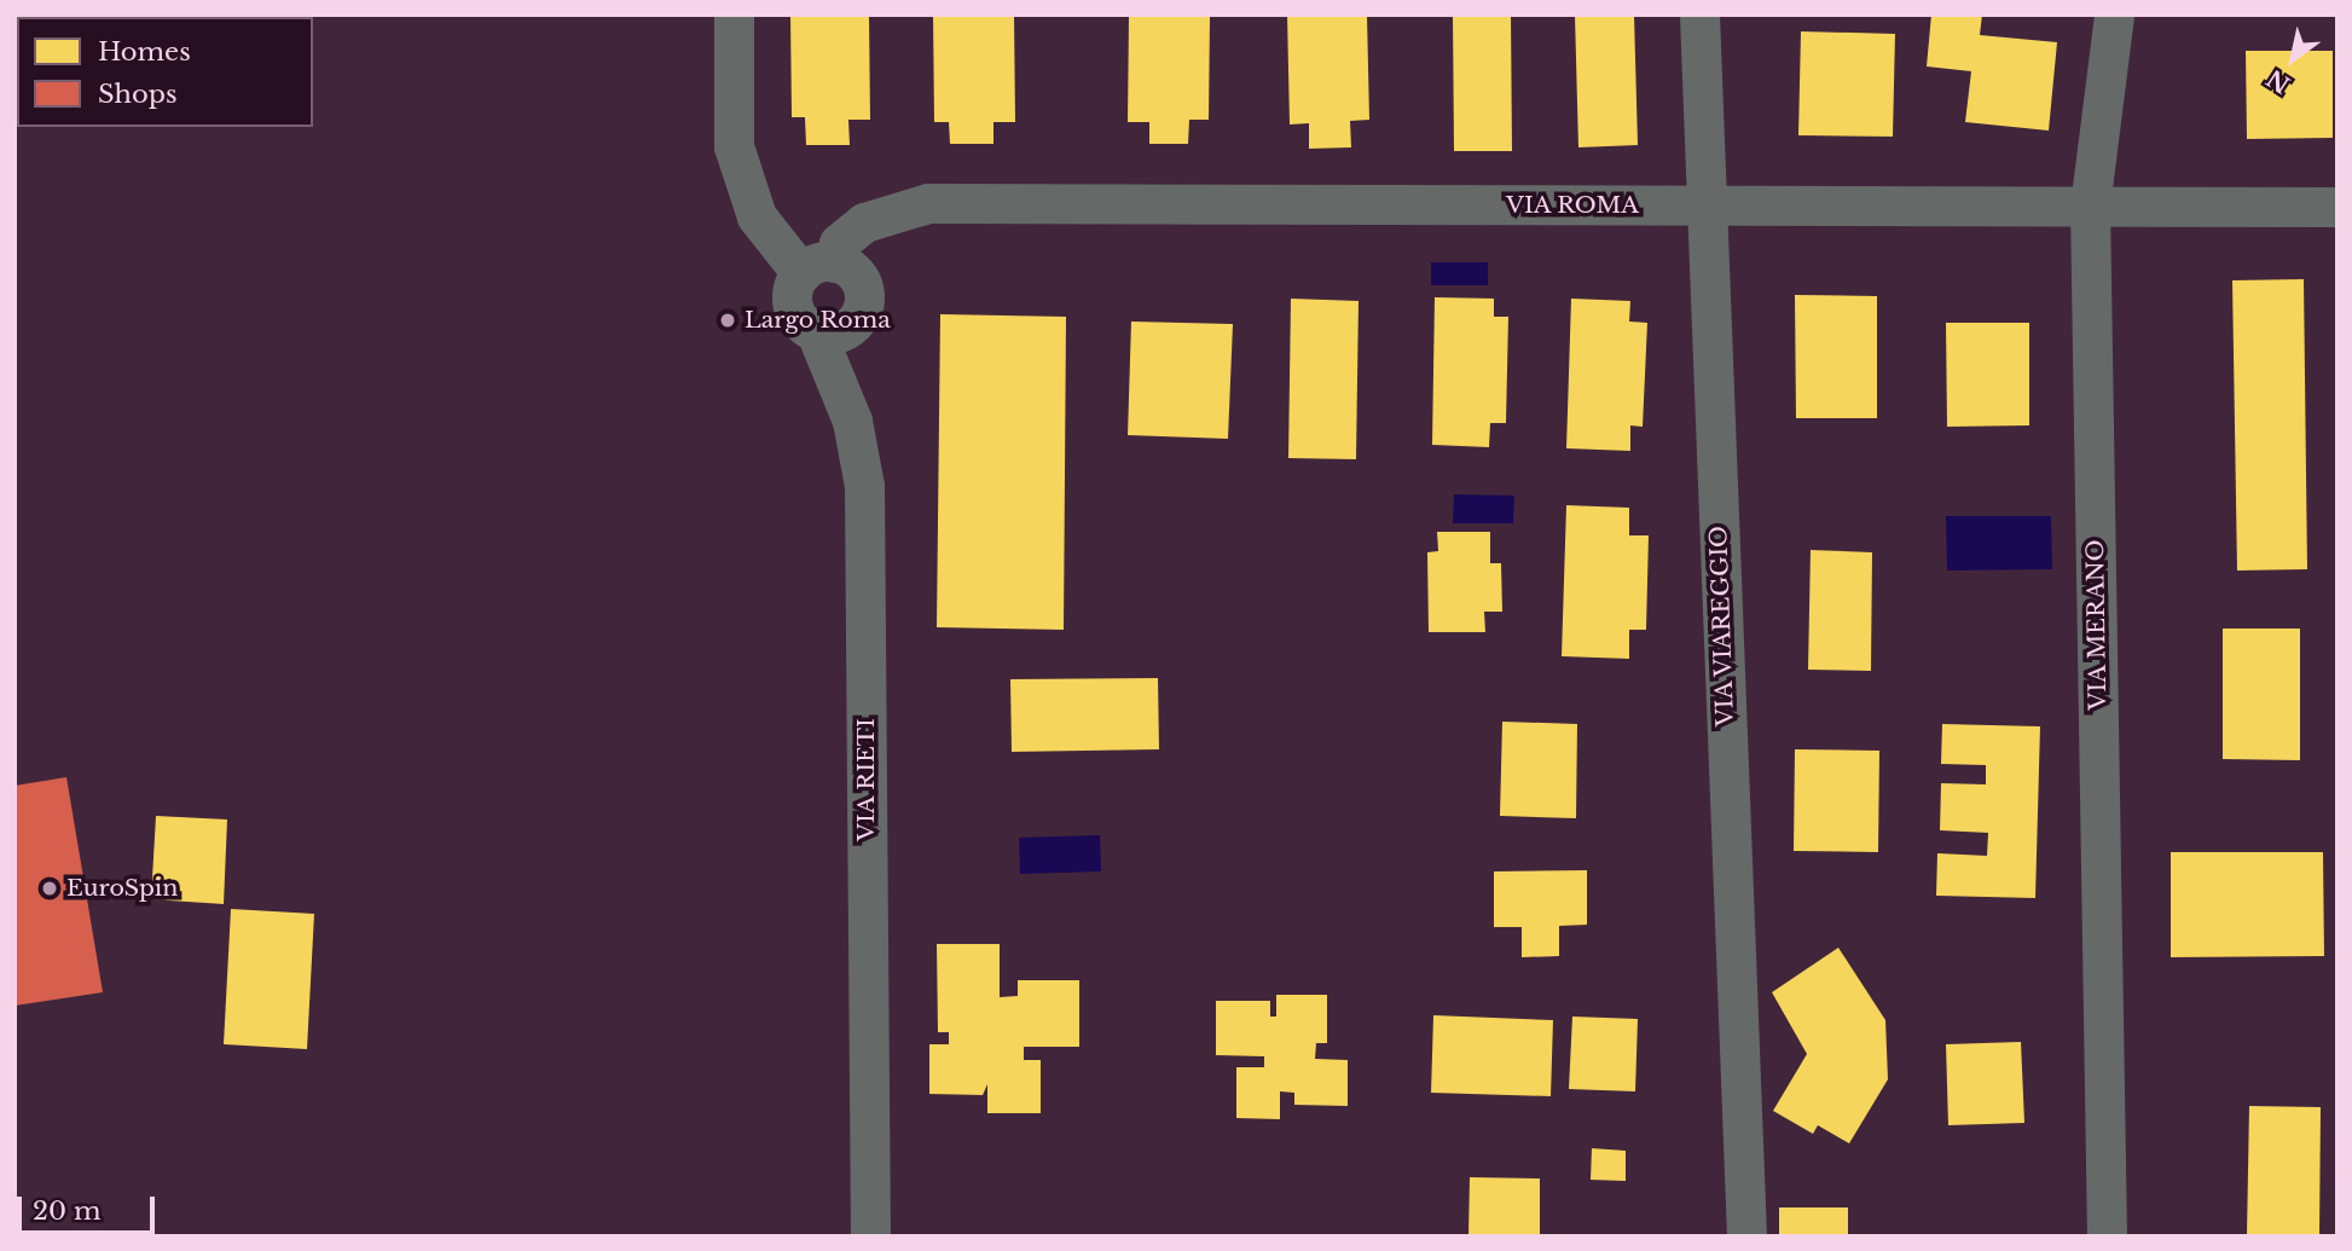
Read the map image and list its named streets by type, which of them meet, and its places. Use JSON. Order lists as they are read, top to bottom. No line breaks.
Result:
{"streets":{"street":["VIA ROMA","VIA MERANO","VIA VIAREGGIO","VIA RIETI"]},"crossings":[["VIA ROMA","VIA MERANO"],["VIA ROMA","VIA VIAREGGIO"],["VIA ROMA","VIA RIETI"]],"places":["Largo Roma","EuroSpin"],"legend":["Homes","Shops"],"scale_bar":"20 m","north":"bottom left"}
